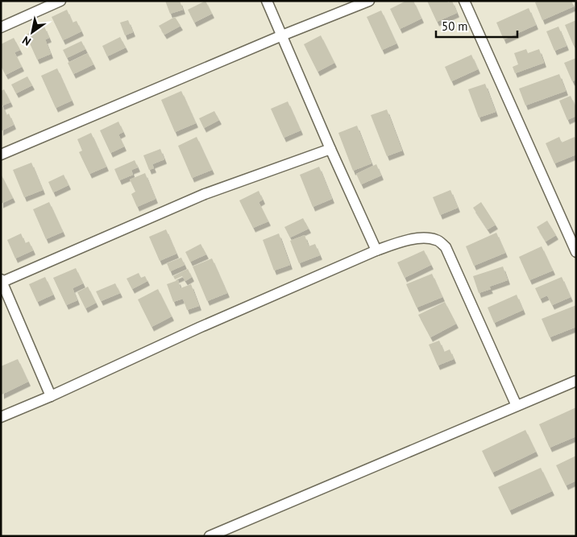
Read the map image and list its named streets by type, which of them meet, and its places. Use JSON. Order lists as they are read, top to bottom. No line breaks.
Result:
{"scale_bar":"50 m","north":"bottom left"}
